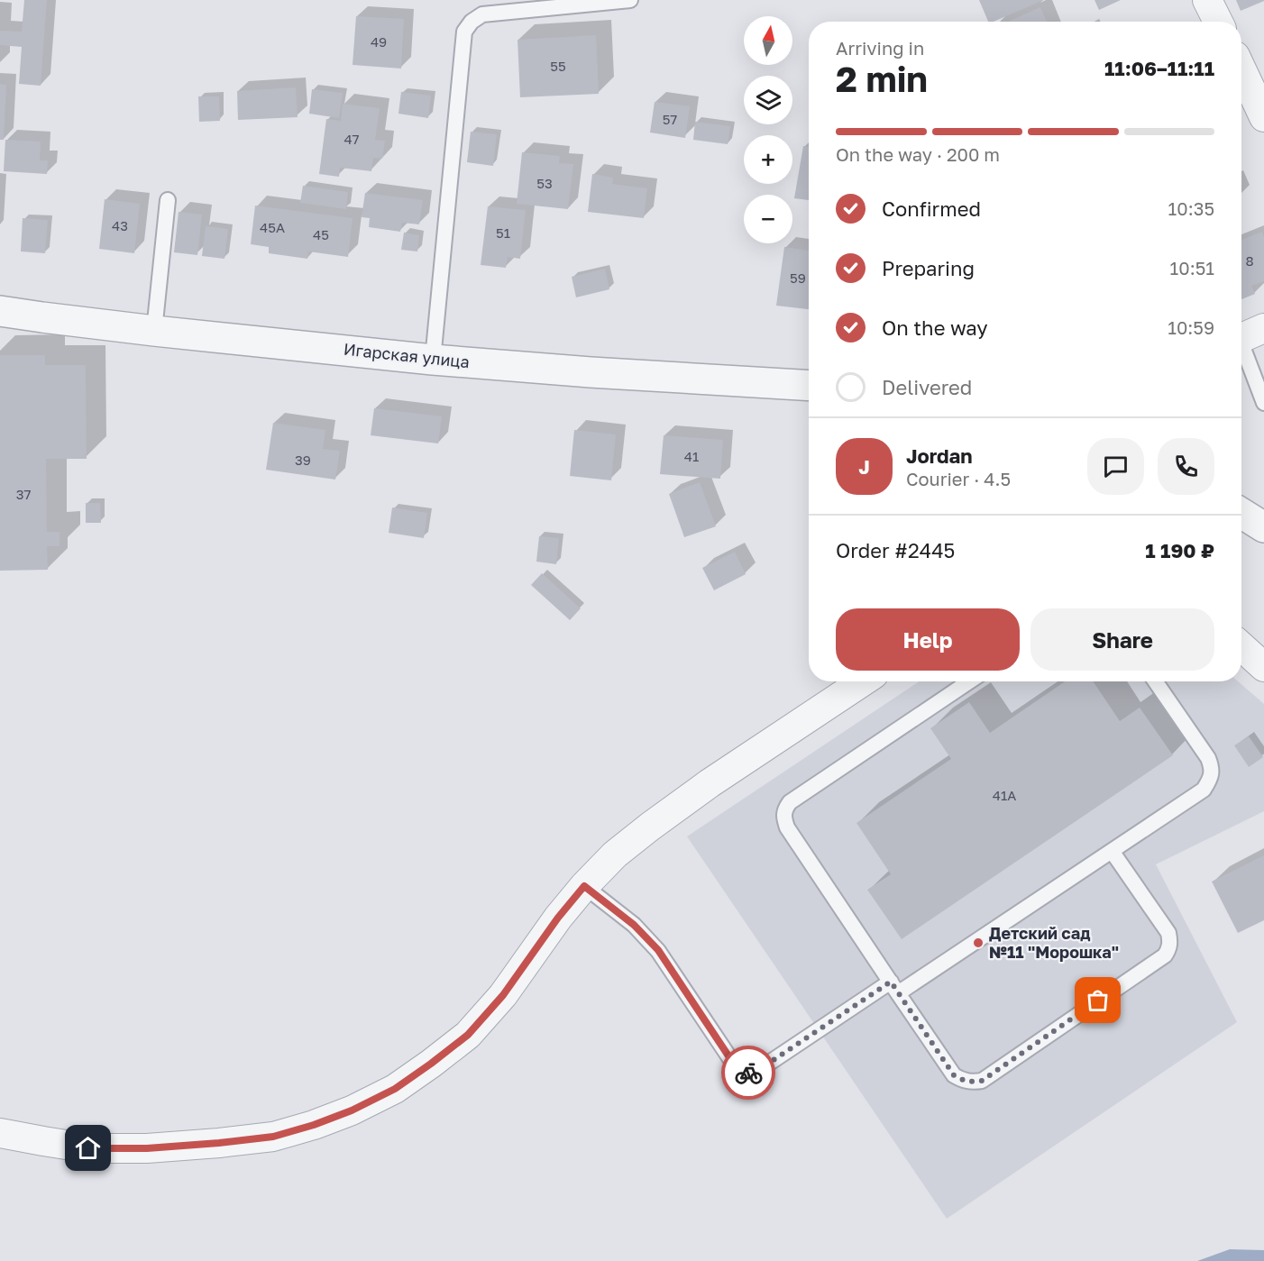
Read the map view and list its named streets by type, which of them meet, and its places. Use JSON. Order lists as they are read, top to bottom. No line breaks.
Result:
{"streets":{"street":["Игарская улица"]},"places":["Детский сад №11 \"Морошка\""],"house_numbers":["49","55","57","47","53","43","45А","51","45","8","59","41","39","37","41А"],"north":"top","page":{"map_buttons":["+","−"],"heading":["2 min","Arriving in","11:06–11:11"],"panel":["Jordan","Courier · 4.5","Order #2445","1 190 ₽"],"bar":"On the way · 200 m","list":[["Confirmed","10:35"],["Preparing","10:51"],["On the way","10:59"],"Delivered"],"round":"J","buttons":["Help","Share"]}}
